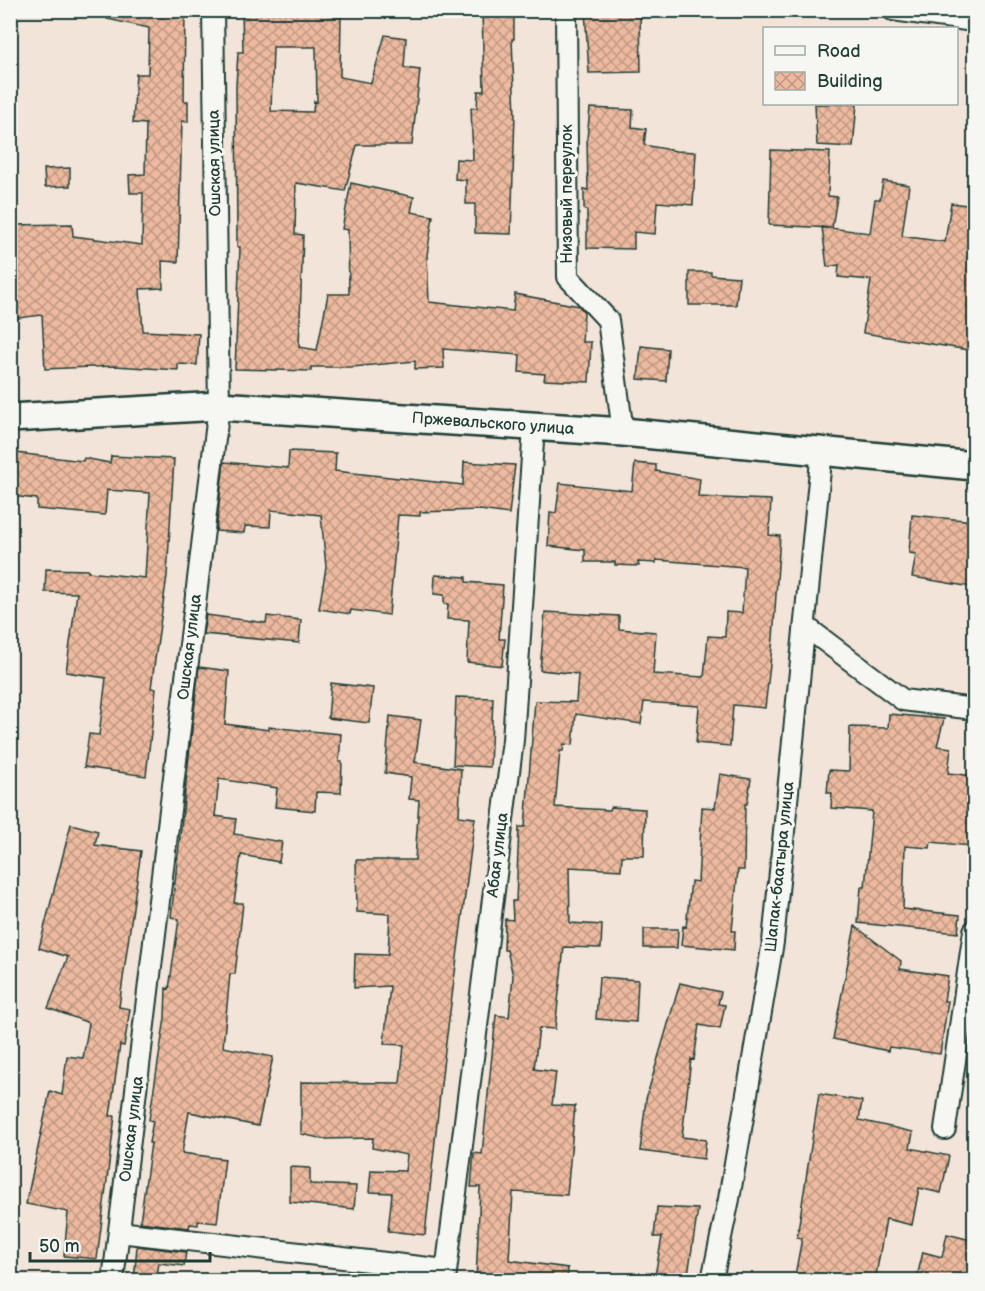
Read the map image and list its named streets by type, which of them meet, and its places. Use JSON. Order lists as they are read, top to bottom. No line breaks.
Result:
{"streets":{"main road":["Пржевальского улица"],"street":["Ошская улица","Низовый переулок","Абая улица","Шапак-баатыра улица"]},"crossings":[["Ошская улица","Пржевальского улица"],["Низовый переулок","Пржевальского улица"],["Пржевальского улица","Абая улица"],["Пржевальского улица","Шапак-баатыра улица"]],"legend":["Road","Building"],"scale_bar":"50 m"}
